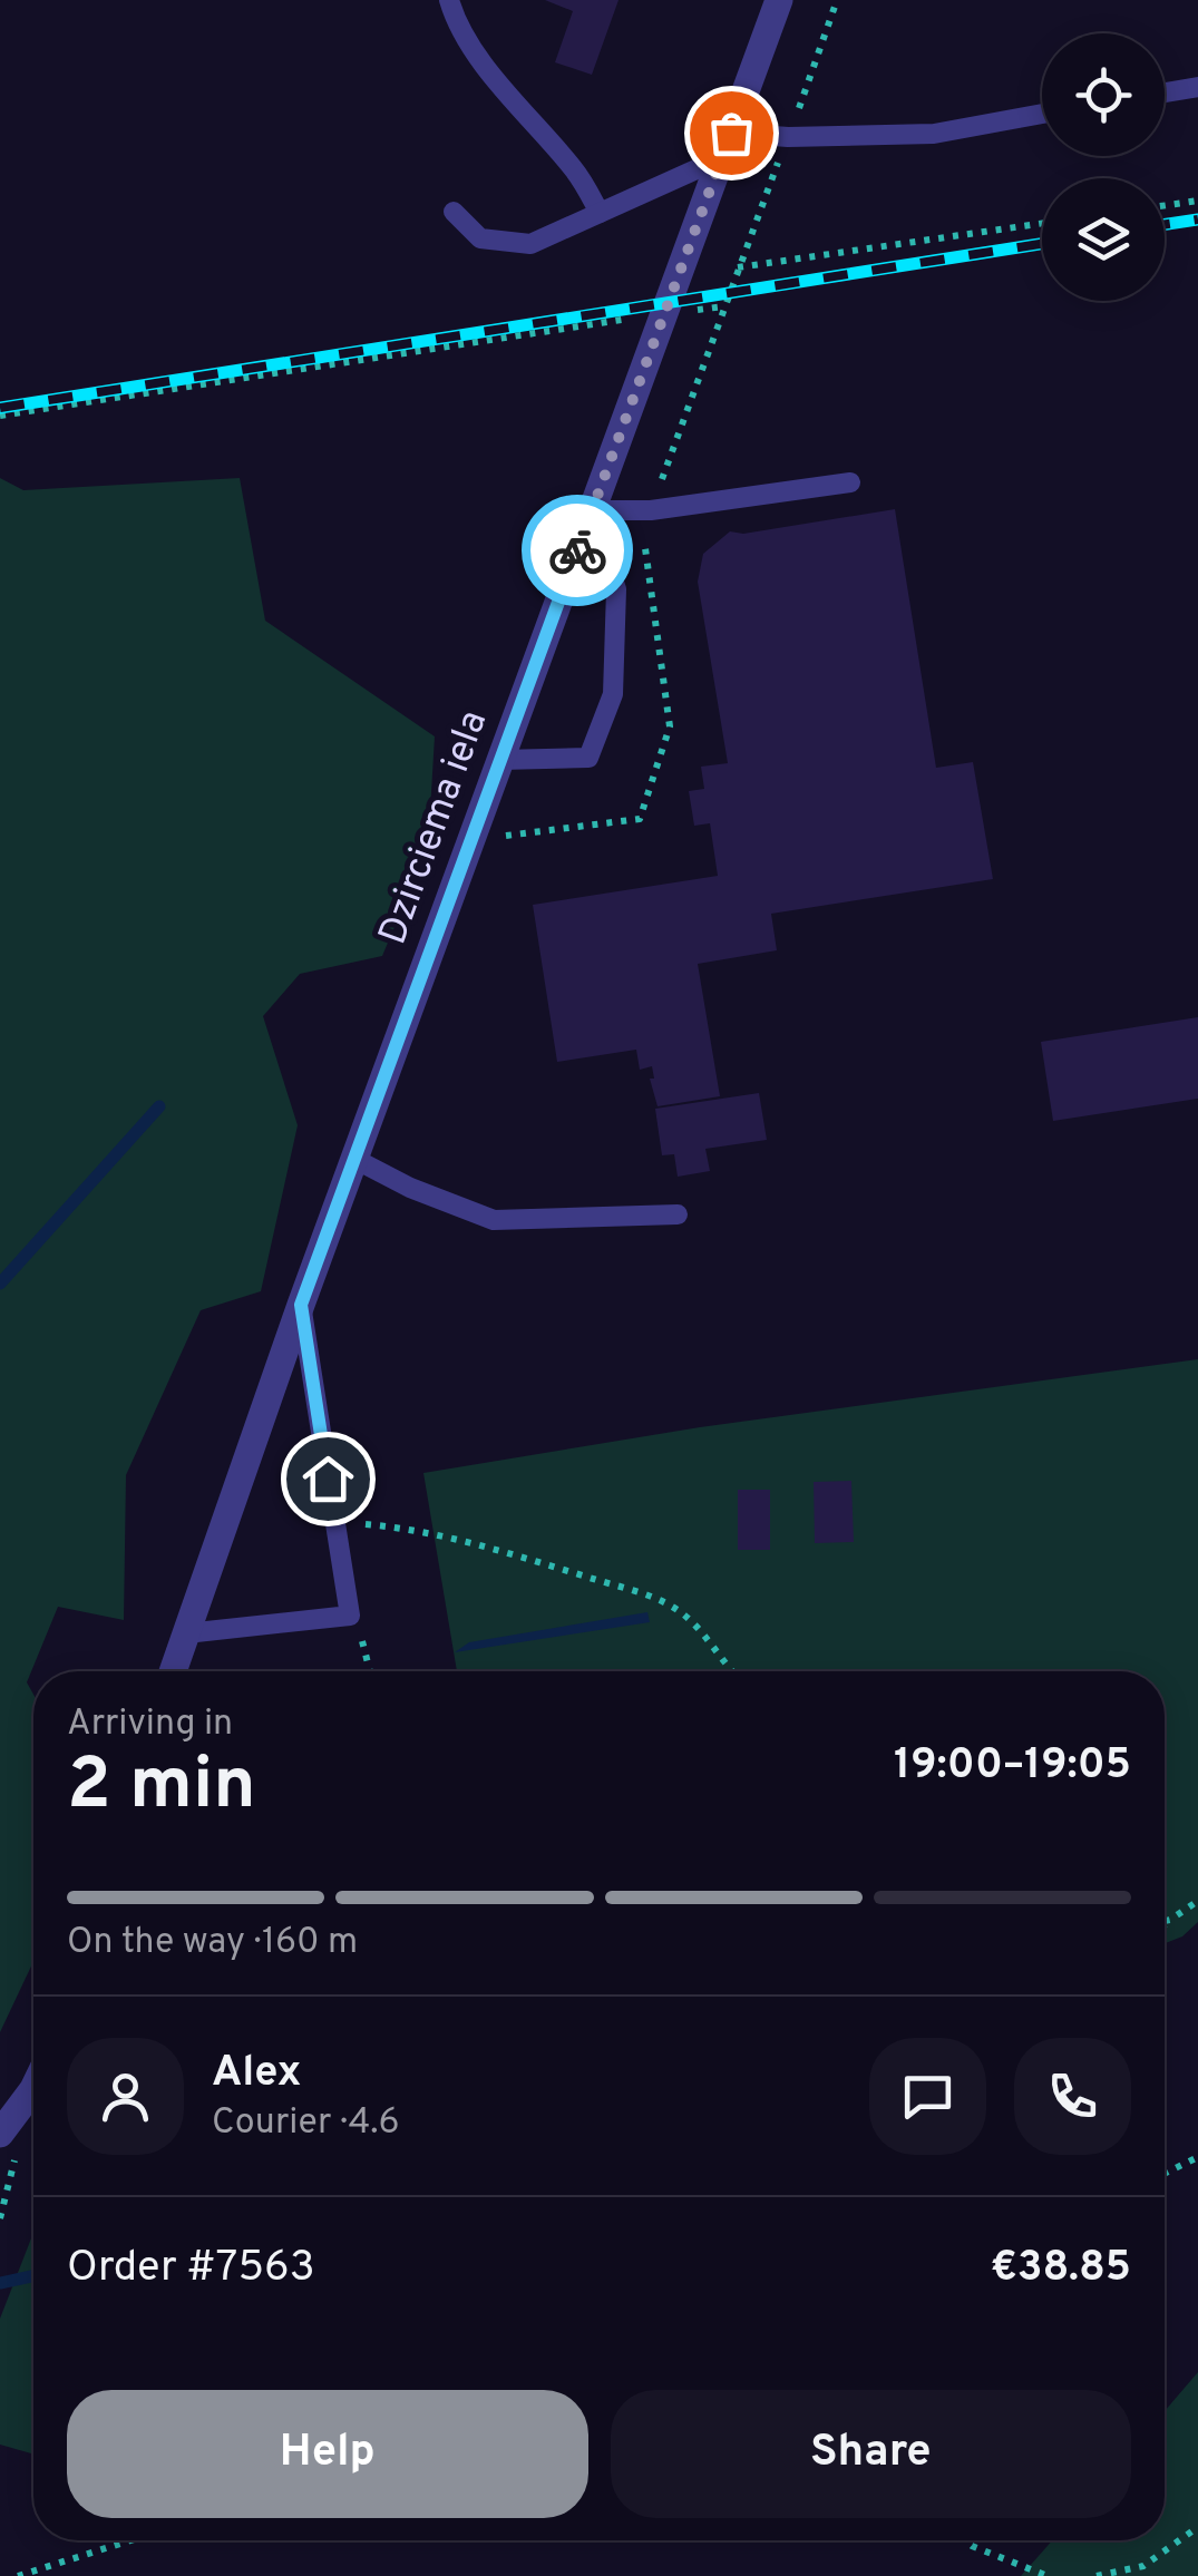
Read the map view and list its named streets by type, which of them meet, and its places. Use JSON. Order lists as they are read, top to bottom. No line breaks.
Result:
{"streets":{"street":["Dzirciema iela"]},"page":{"heading":["2 min","Arriving in","19:00–19:05"],"panel":["Alex","Courier · 4.6","Order #7563","€38.85"],"bar":"On the way · 160 m","buttons":["Help","Share"]}}
